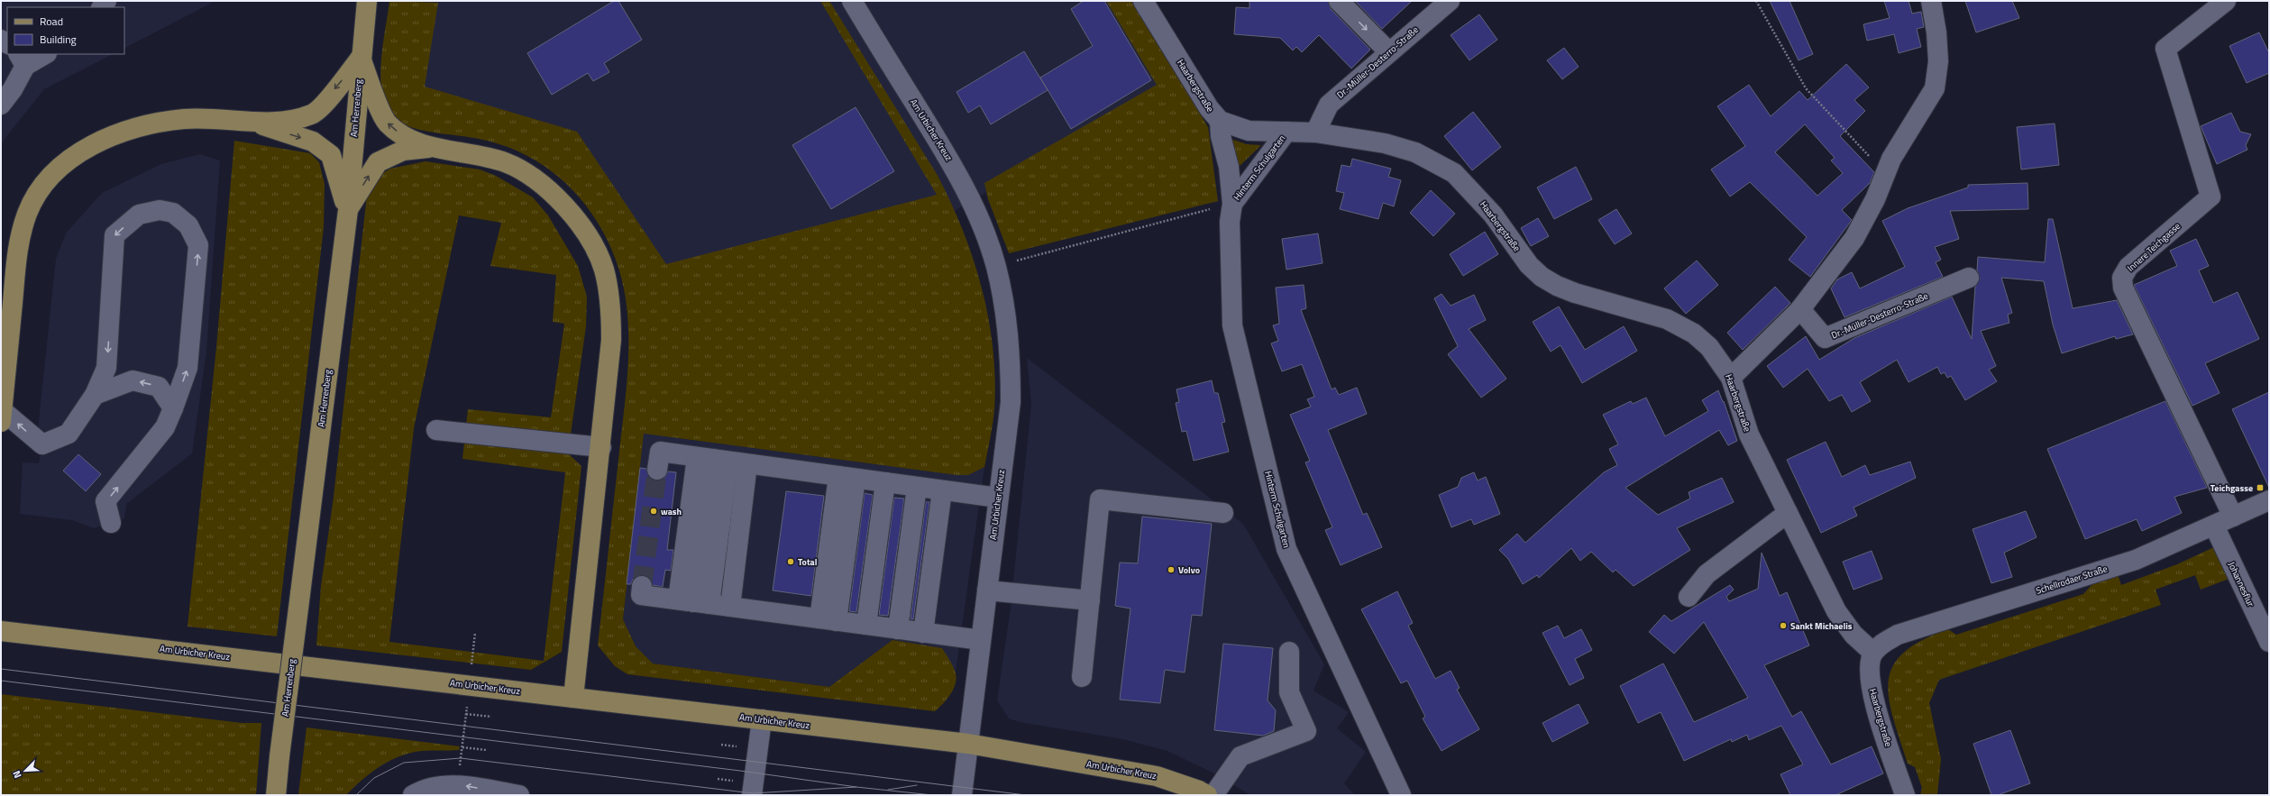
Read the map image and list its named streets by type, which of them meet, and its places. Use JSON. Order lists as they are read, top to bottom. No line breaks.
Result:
{"streets":{"main road":["Am Herrenberg","Am Urbicher Kreuz"],"street":["Dr.-Müller-Desterro-Straße","Haarbergstraße","Hinterm Schulgarten","Innere Teichgasse","Schellrodaer Straße","Johannesflur"]},"crossings":[["Dr.-Müller-Desterro-Straße","Haarbergstraße"],["Haarbergstraße","Hinterm Schulgarten"],["Haarbergstraße","Schellrodaer Straße"],["Innere Teichgasse","Schellrodaer Straße"],["Schellrodaer Straße","Johannesflur"]],"places":{"transit":["Teichgasse"],"other":["wash","Total","Volvo","Sankt Michaelis"]},"legend":["Road","Building"],"north":"bottom left"}
